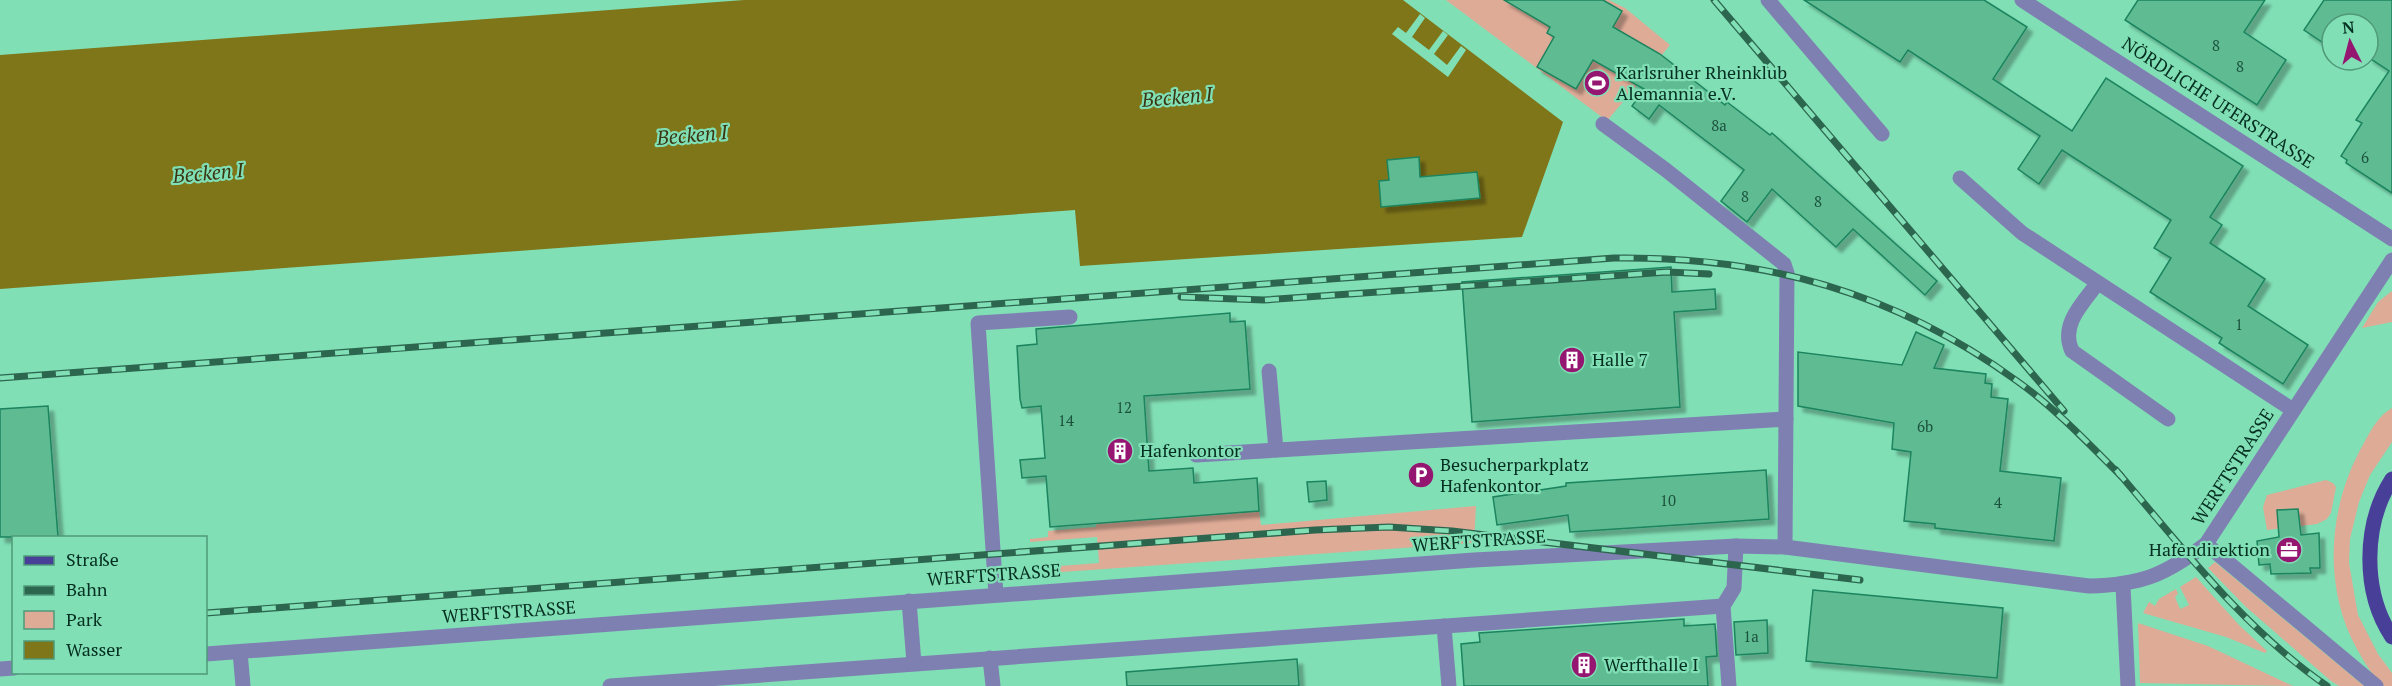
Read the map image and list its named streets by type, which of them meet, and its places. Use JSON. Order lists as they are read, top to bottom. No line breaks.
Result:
{"streets":{"street":["NÖRDLICHE UFERSTRASSE","WERFTSTRASSE"]},"water":["Becken I"],"places":{"sports":["Karlsruher Rheinklub Alemannia e.V."],"building":["Halle 7","Hafenkontor","Werfthalle I"],"parking":["Besucherparkplatz Hafenkontor"],"office":["Hafendirektion"]},"house_numbers":["8","8","8a","6","8","8","1","12","14","6b","10","4","1a"],"legend":["Straße","Bahn","Park","Wasser"],"north":"top"}
